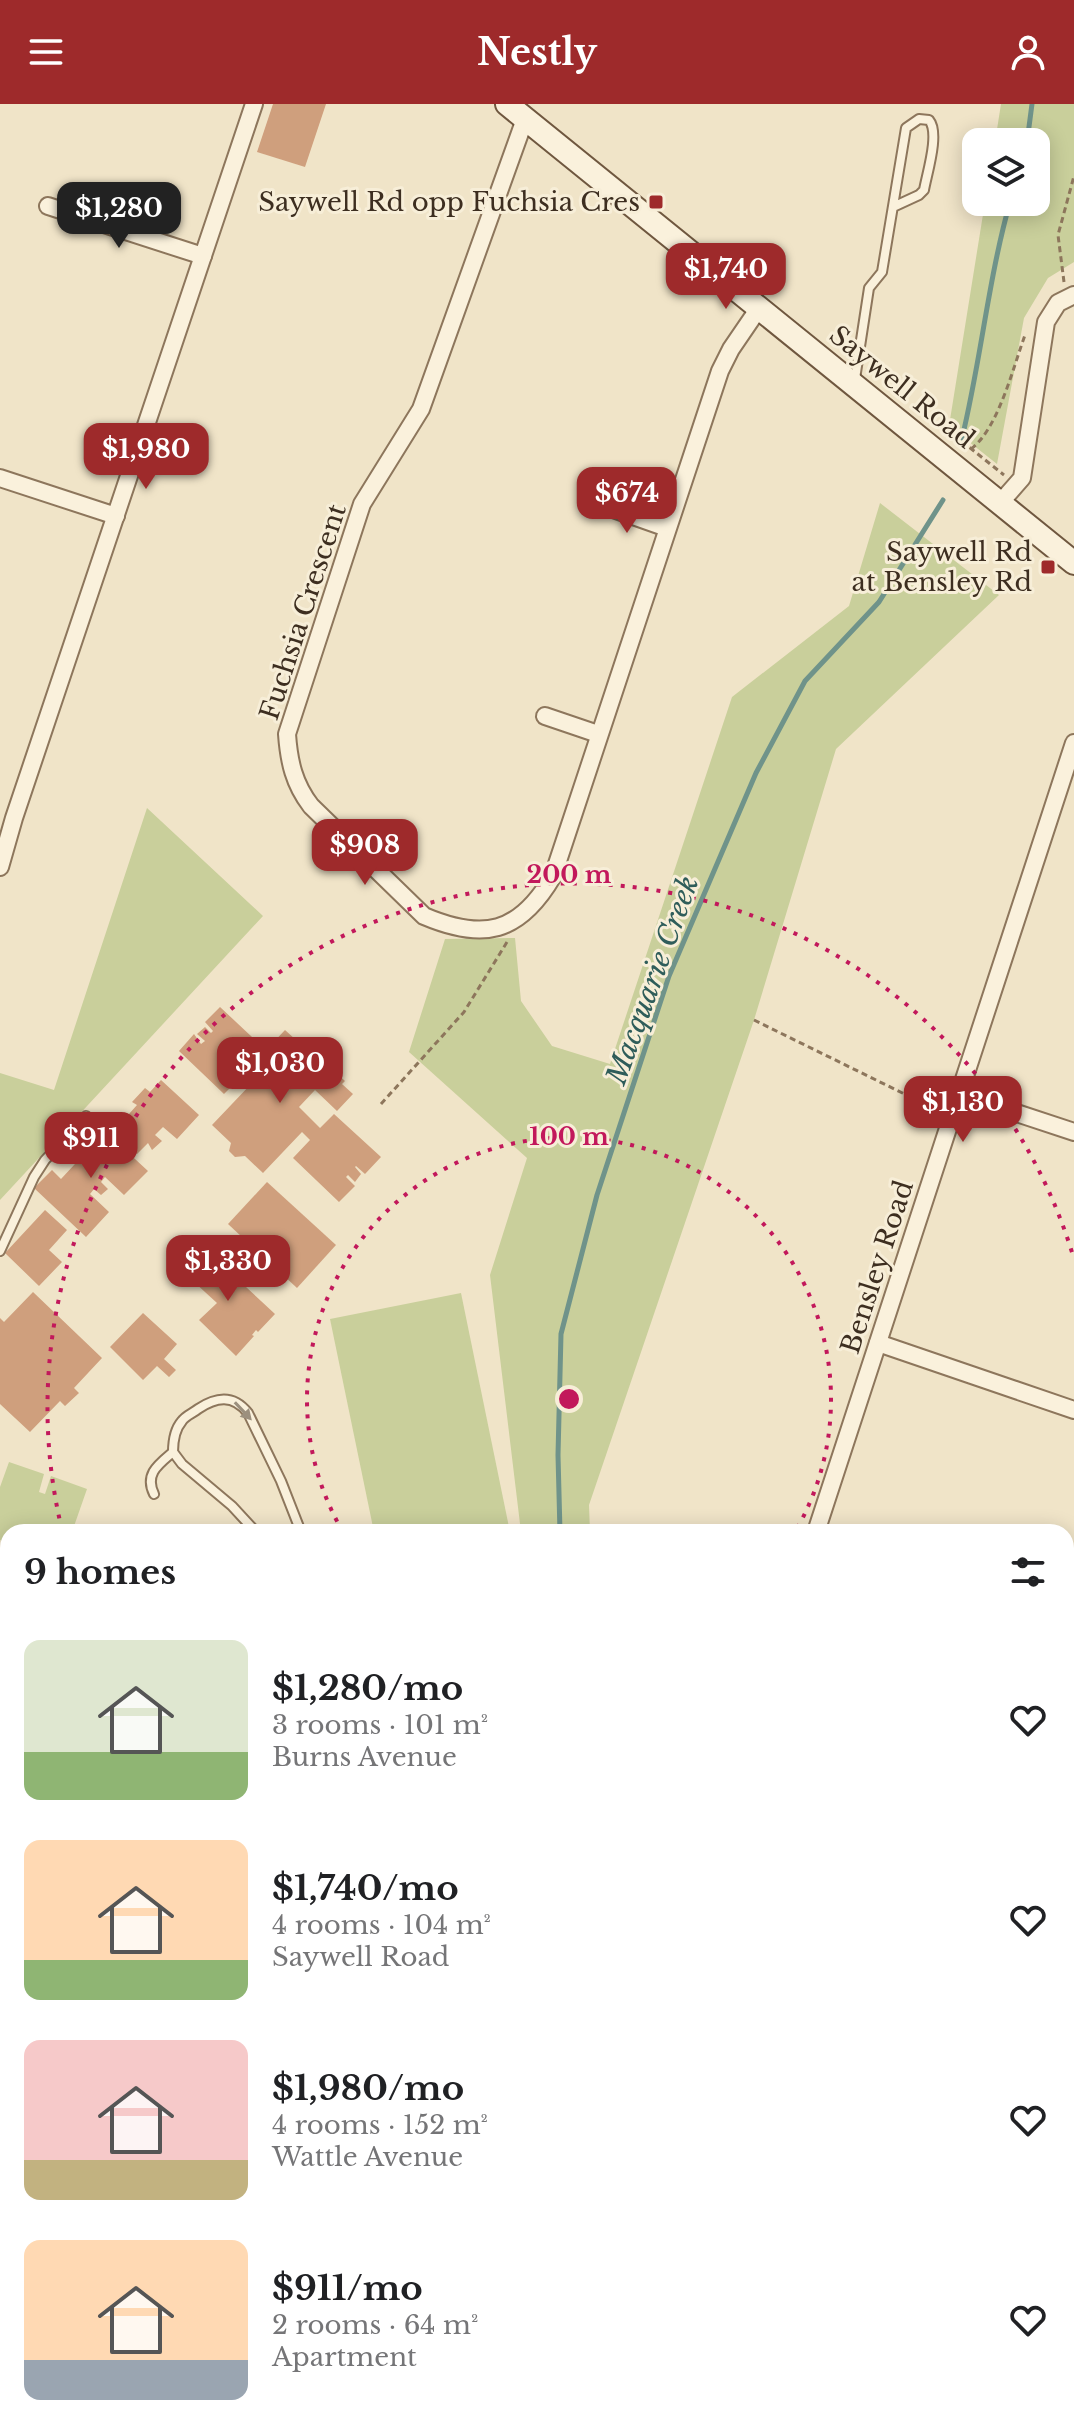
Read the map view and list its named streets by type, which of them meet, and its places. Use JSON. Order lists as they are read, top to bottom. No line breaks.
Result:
{"streets":{"street":["Saywell Road","Fuchsia Crescent","Bensley Road"]},"crossings":[["Saywell Road","Fuchsia Crescent"]],"water":["Macquarie Creek"],"places":{"transit":["Saywell Rd opp Fuchsia Cres","Saywell Rd at Bensley Rd"]},"page":{"header":"Nestly","price":["$1,280","$1,740","$1,980","$674","$908","$1,030","$1,130","$911","$1,330"],"heading":"9 homes","list":[{"name":"$1,280/mo","note":"3 rooms · 101 m² · Burns Avenue"},{"name":"$1,740/mo","note":"4 rooms · 104 m² · Saywell Road"},{"name":"$1,980/mo","note":"4 rooms · 152 m² · Wattle Avenue"},{"name":"$911/mo","note":"2 rooms · 64 m² · Apartment"}]},"rings":["200 m","100 m"]}
